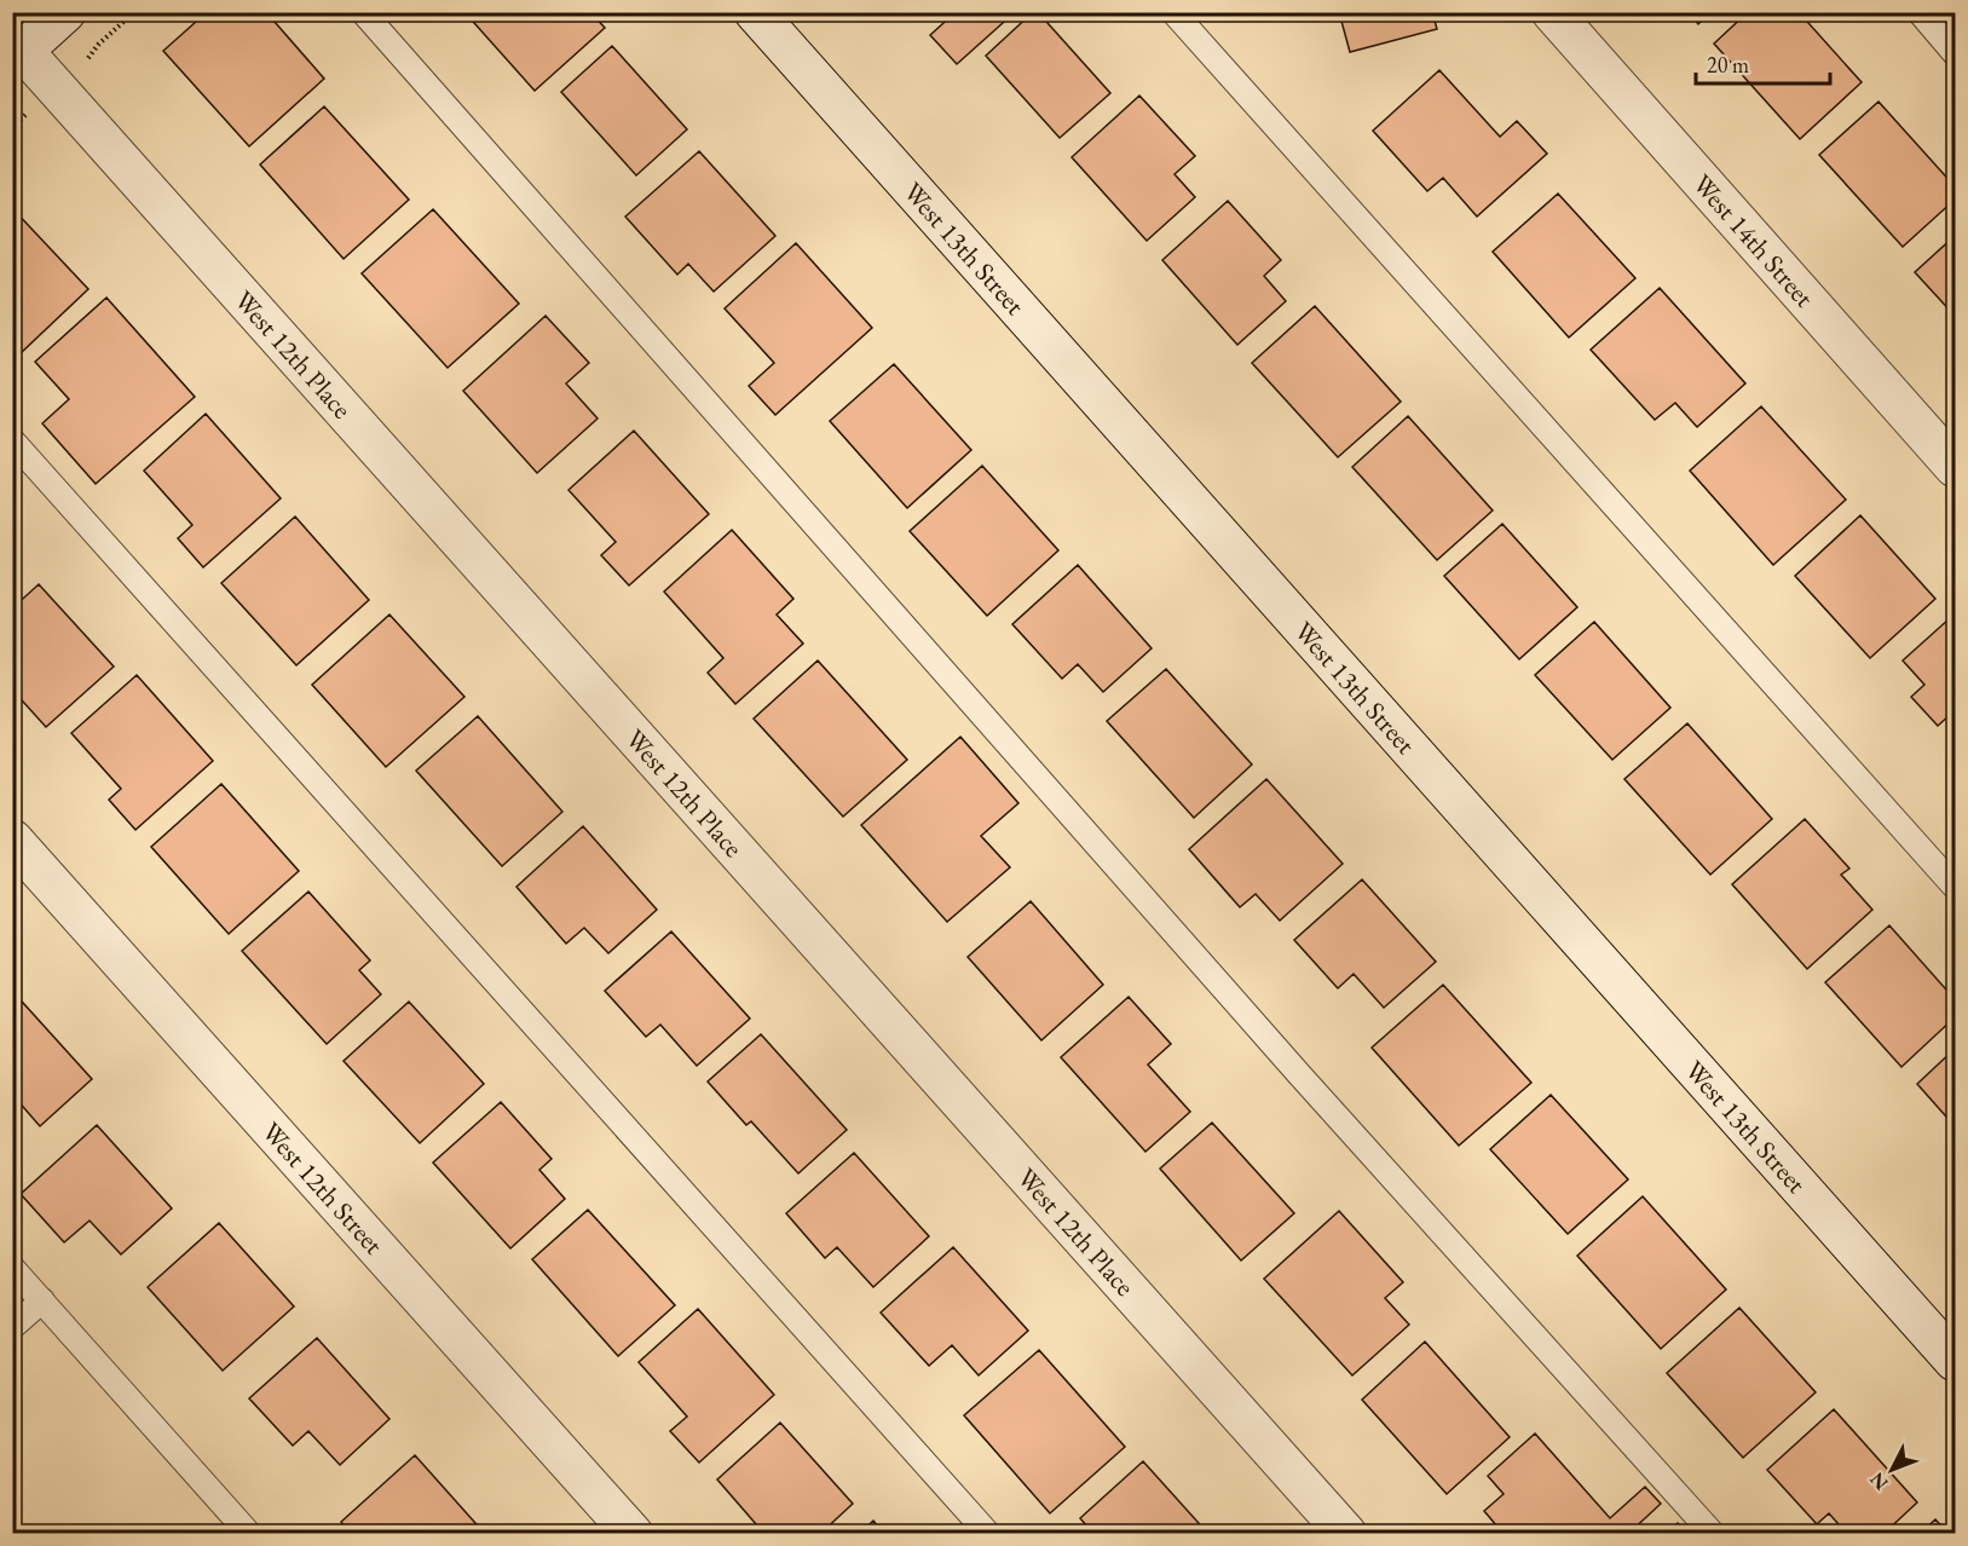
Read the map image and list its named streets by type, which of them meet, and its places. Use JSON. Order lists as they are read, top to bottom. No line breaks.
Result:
{"streets":{"street":["West 14th Street","West 13th Street","West 12th Place","West 12th Street"]},"scale_bar":"20 m","north":"bottom left"}
